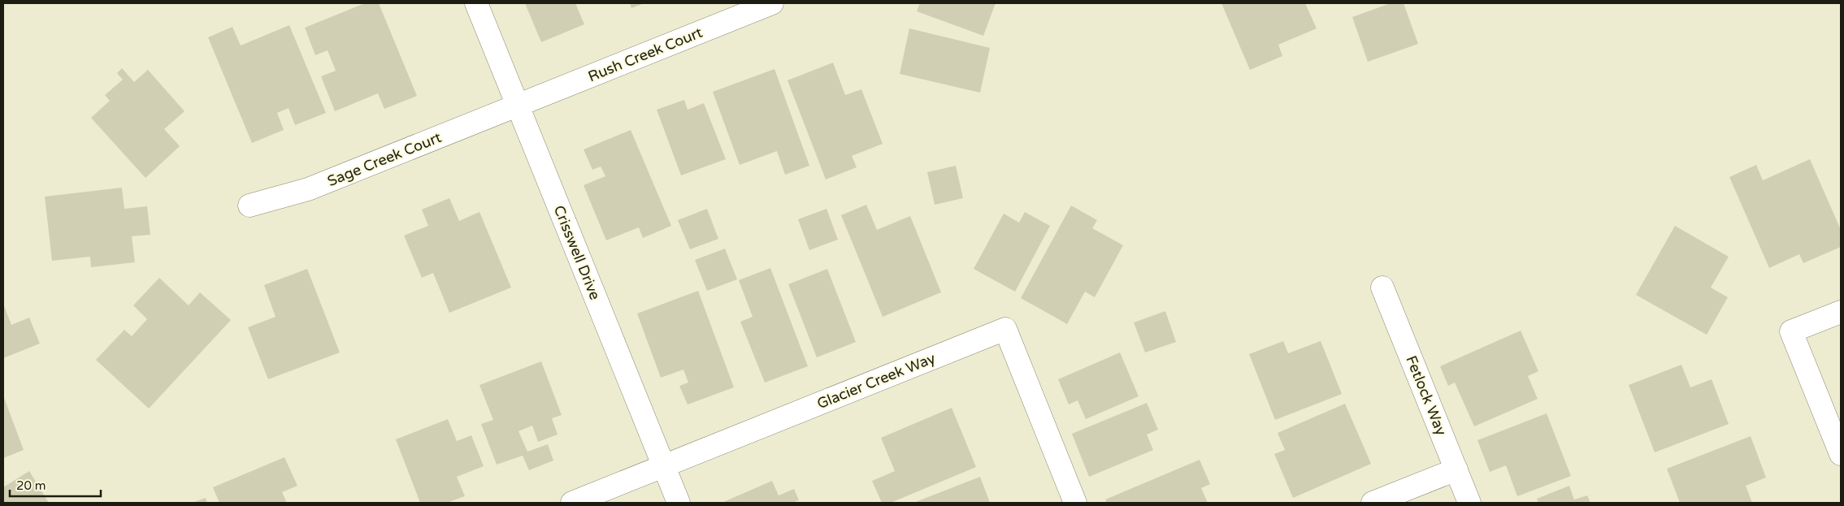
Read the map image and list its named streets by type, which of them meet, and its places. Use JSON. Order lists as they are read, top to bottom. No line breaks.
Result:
{"streets":{"street":["Rush Creek Court","Sage Creek Court","Crisswell Drive","Glacier Creek Way","Fetlock Way"]},"crossings":[["Rush Creek Court","Sage Creek Court"],["Rush Creek Court","Crisswell Drive"],["Sage Creek Court","Crisswell Drive"],["Crisswell Drive","Glacier Creek Way"]],"scale_bar":"20 m"}
